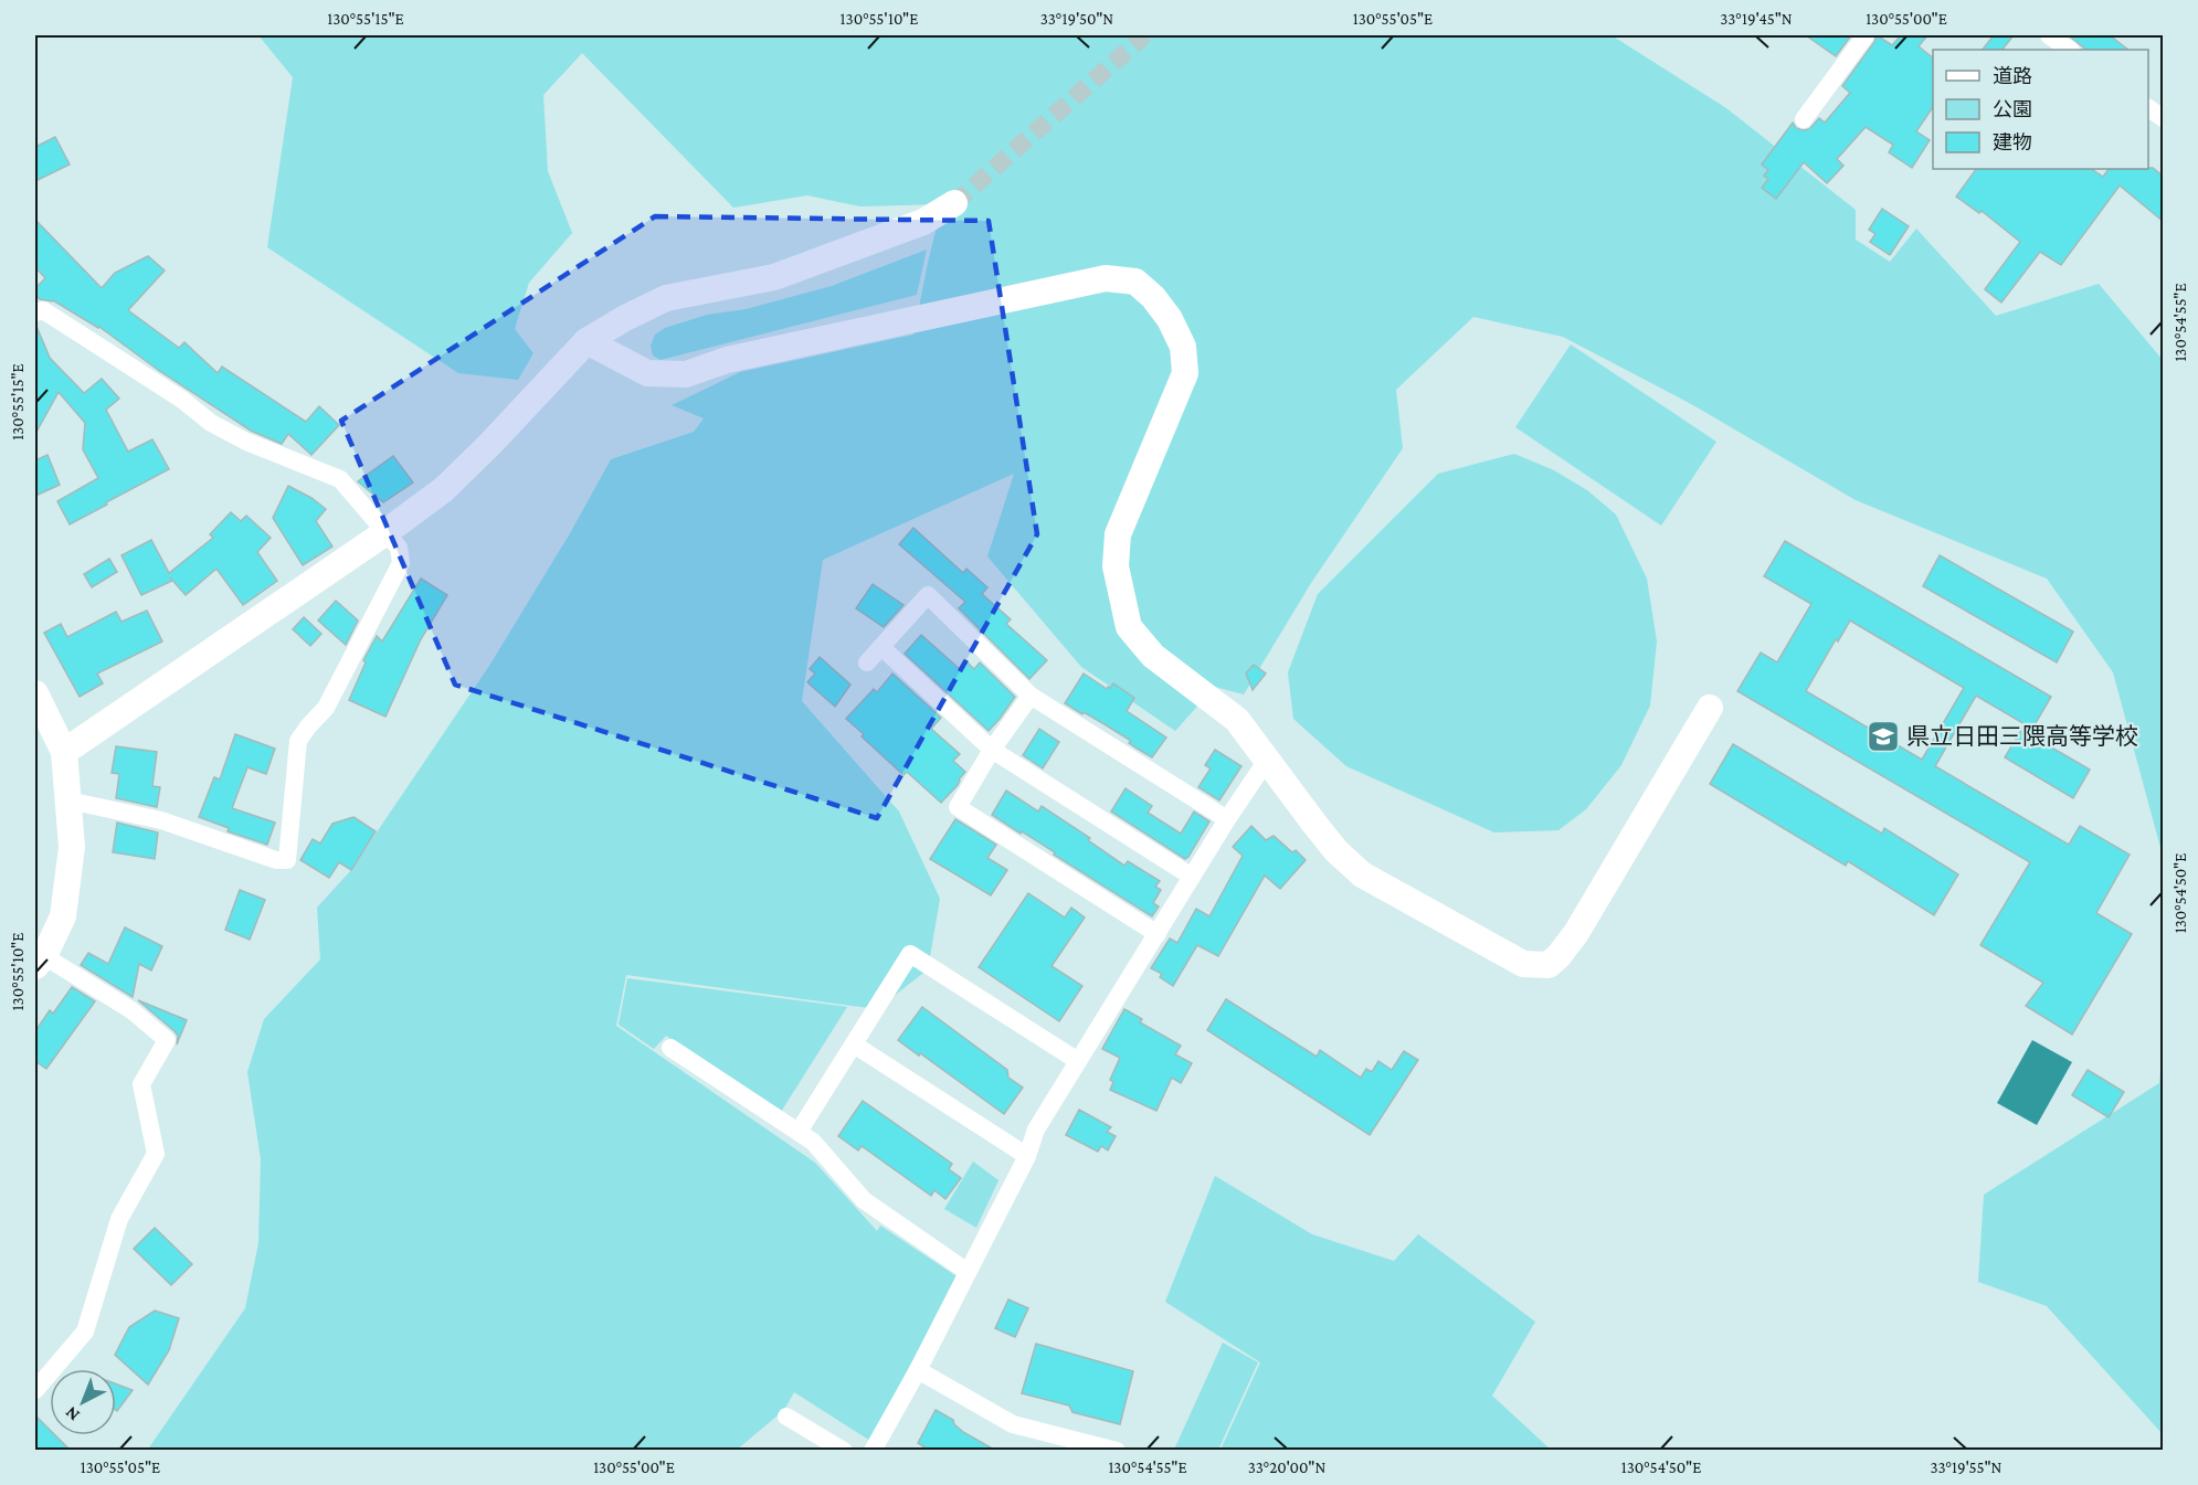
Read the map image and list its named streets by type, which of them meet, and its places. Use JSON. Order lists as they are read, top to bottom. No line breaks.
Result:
{"places":{"school or university":["県立日田三隈高等学校"]},"legend":["道路","公園","建物"],"north":"bottom left","coordinates":["130°55'15\"E","130°55'10\"E","33°19'50\"N","130°55'05\"E","33°19'45\"N","130°55'00\"E","130°54'55\"E","130°54'50\"E","33°20'00\"N","33°19'55\"N"]}
